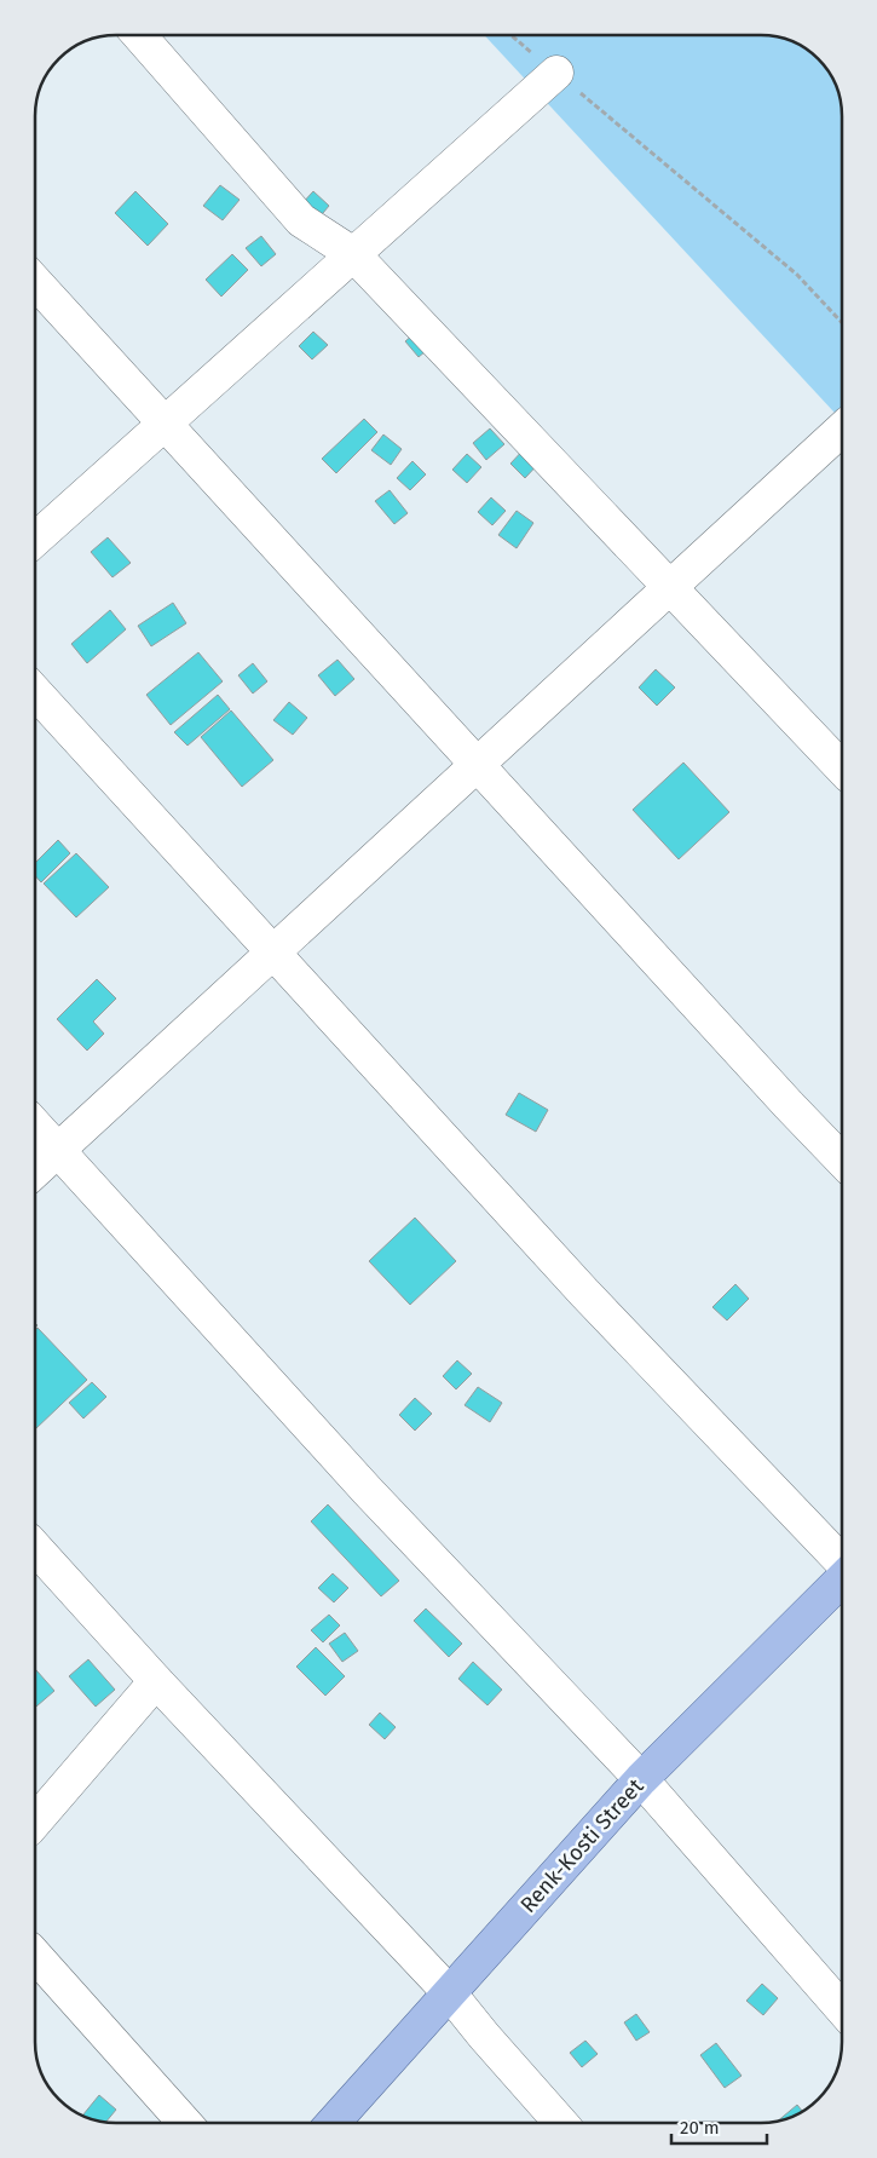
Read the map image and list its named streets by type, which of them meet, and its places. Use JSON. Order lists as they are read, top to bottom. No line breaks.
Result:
{"streets":{"main road":["Renk-Kosti Street"]},"scale_bar":"20 m"}
